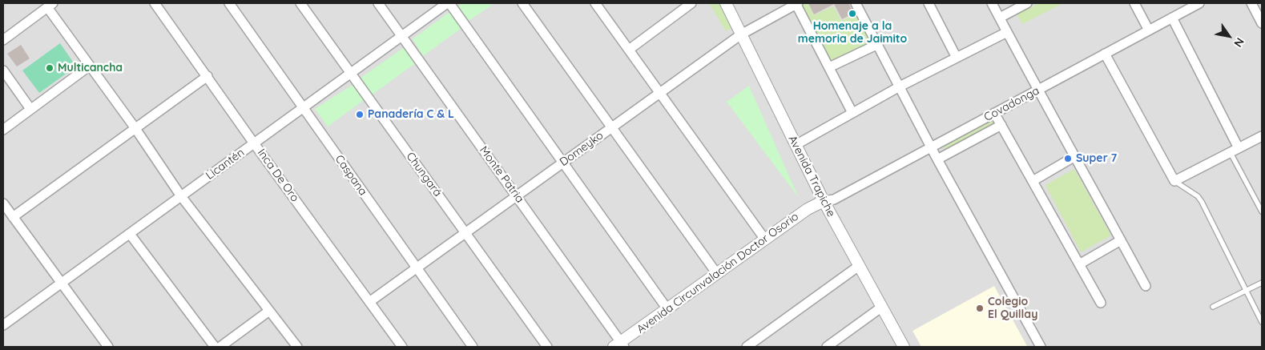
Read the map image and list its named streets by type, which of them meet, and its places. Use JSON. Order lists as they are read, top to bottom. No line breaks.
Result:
{"streets":{"street":["Covadonga","Domeyko","Licantén","Chungará","Monte Patria","Inca De Oro","Caspana","Avenida Trapiche","Avenida Circunvalación Doctor Osorio"]},"crossings":[["Covadonga","Avenida Trapiche"],["Covadonga","Avenida Circunvalación Doctor Osorio"],["Domeyko","Chungará"],["Domeyko","Monte Patria"],["Domeyko","Inca De Oro"],["Domeyko","Caspana"],["Domeyko","Avenida Trapiche"],["Licantén","Chungará"],["Licantén","Monte Patria"],["Licantén","Inca De Oro"],["Licantén","Caspana"],["Monte Patria","Avenida Circunvalación Doctor Osorio"],["Avenida Trapiche","Avenida Circunvalación Doctor Osorio"]],"places":["Homenaje a la memoria de Jaimito","Multicancha","Panadería C & L","Super 7","Colegio El Quillay"],"north":"bottom right"}
